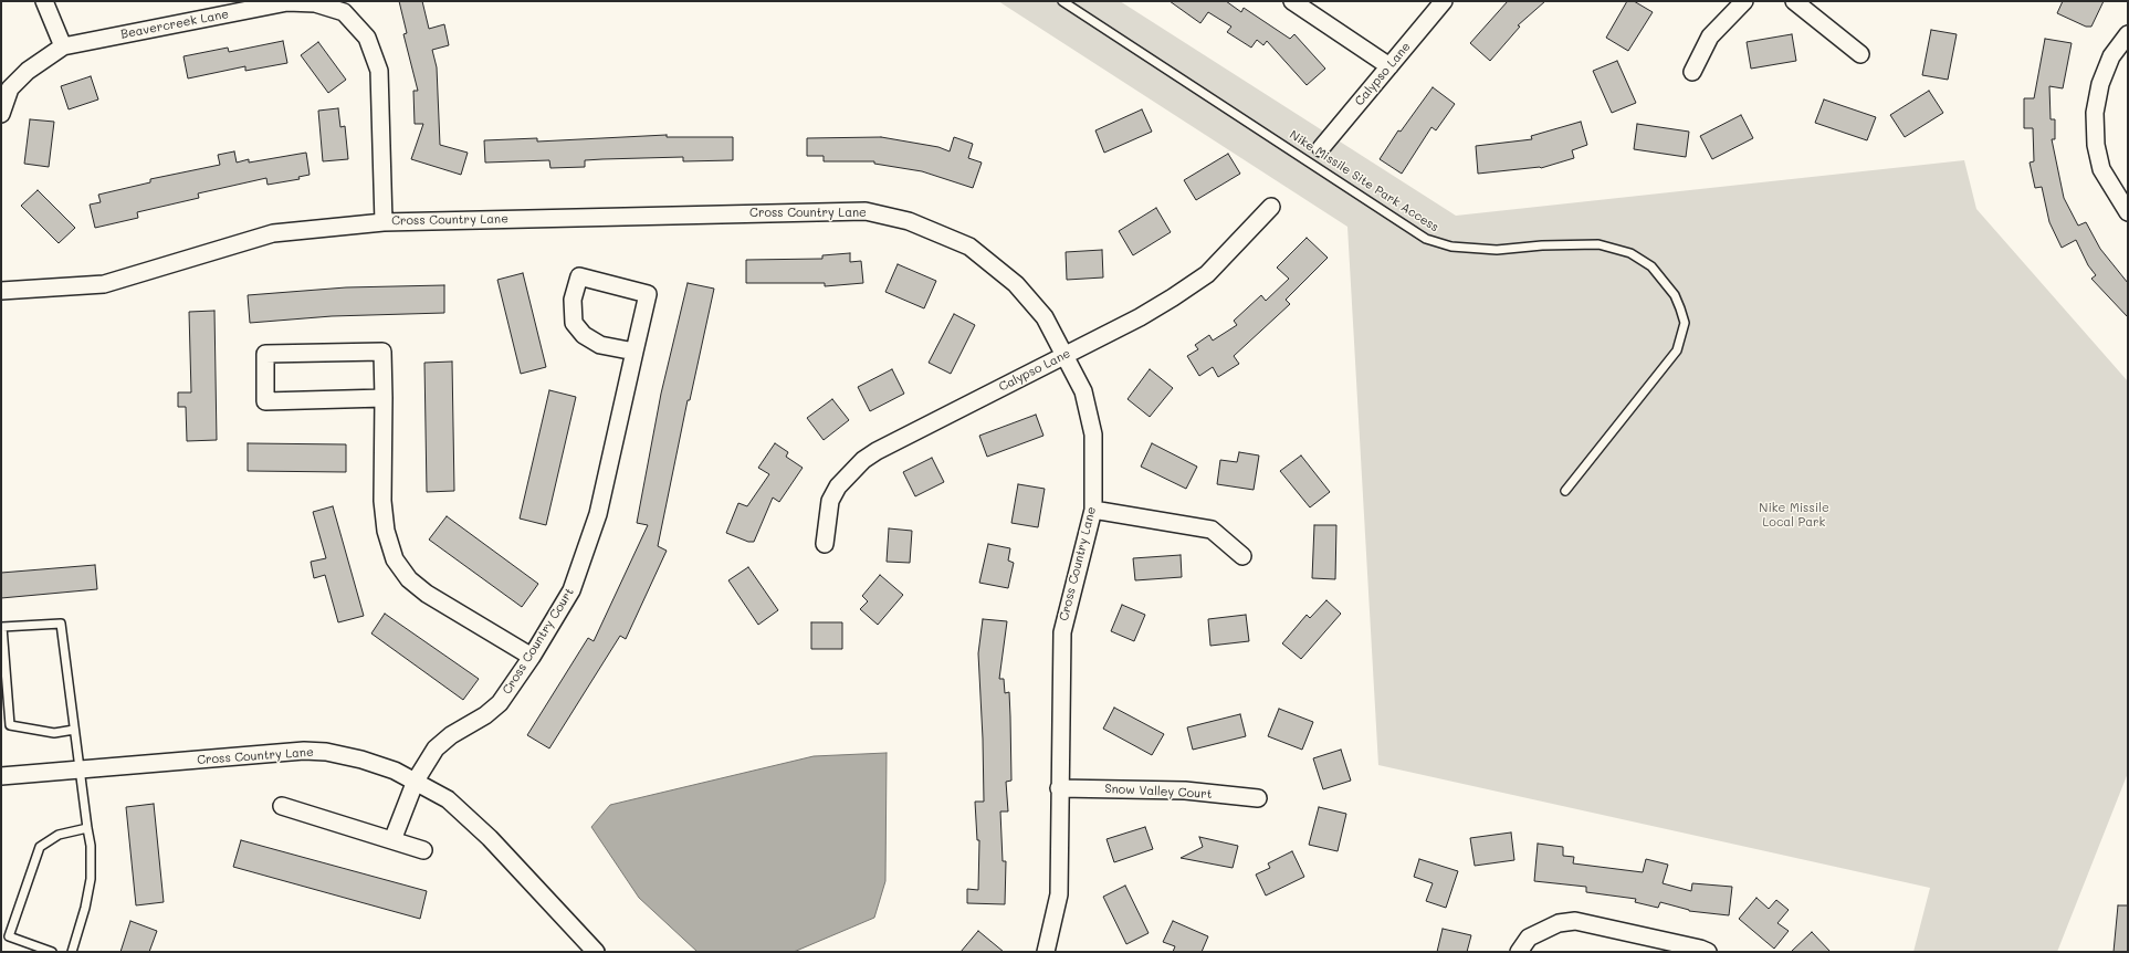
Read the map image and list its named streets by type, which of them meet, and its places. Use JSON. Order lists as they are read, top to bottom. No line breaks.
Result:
{"streets":{"street":["Beavercreek Lane","Calypso Lane","Cross Country Lane","Cross Country Court","Snow Valley Court"],"lane":["Nike Missile Site Park Access"]},"crossings":[["Beavercreek Lane","Cross Country Lane"],["Calypso Lane","Cross Country Lane"],["Cross Country Lane","Cross Country Court"],["Cross Country Lane","Snow Valley Court"]],"parks":["Nike Missile Local Park"]}
